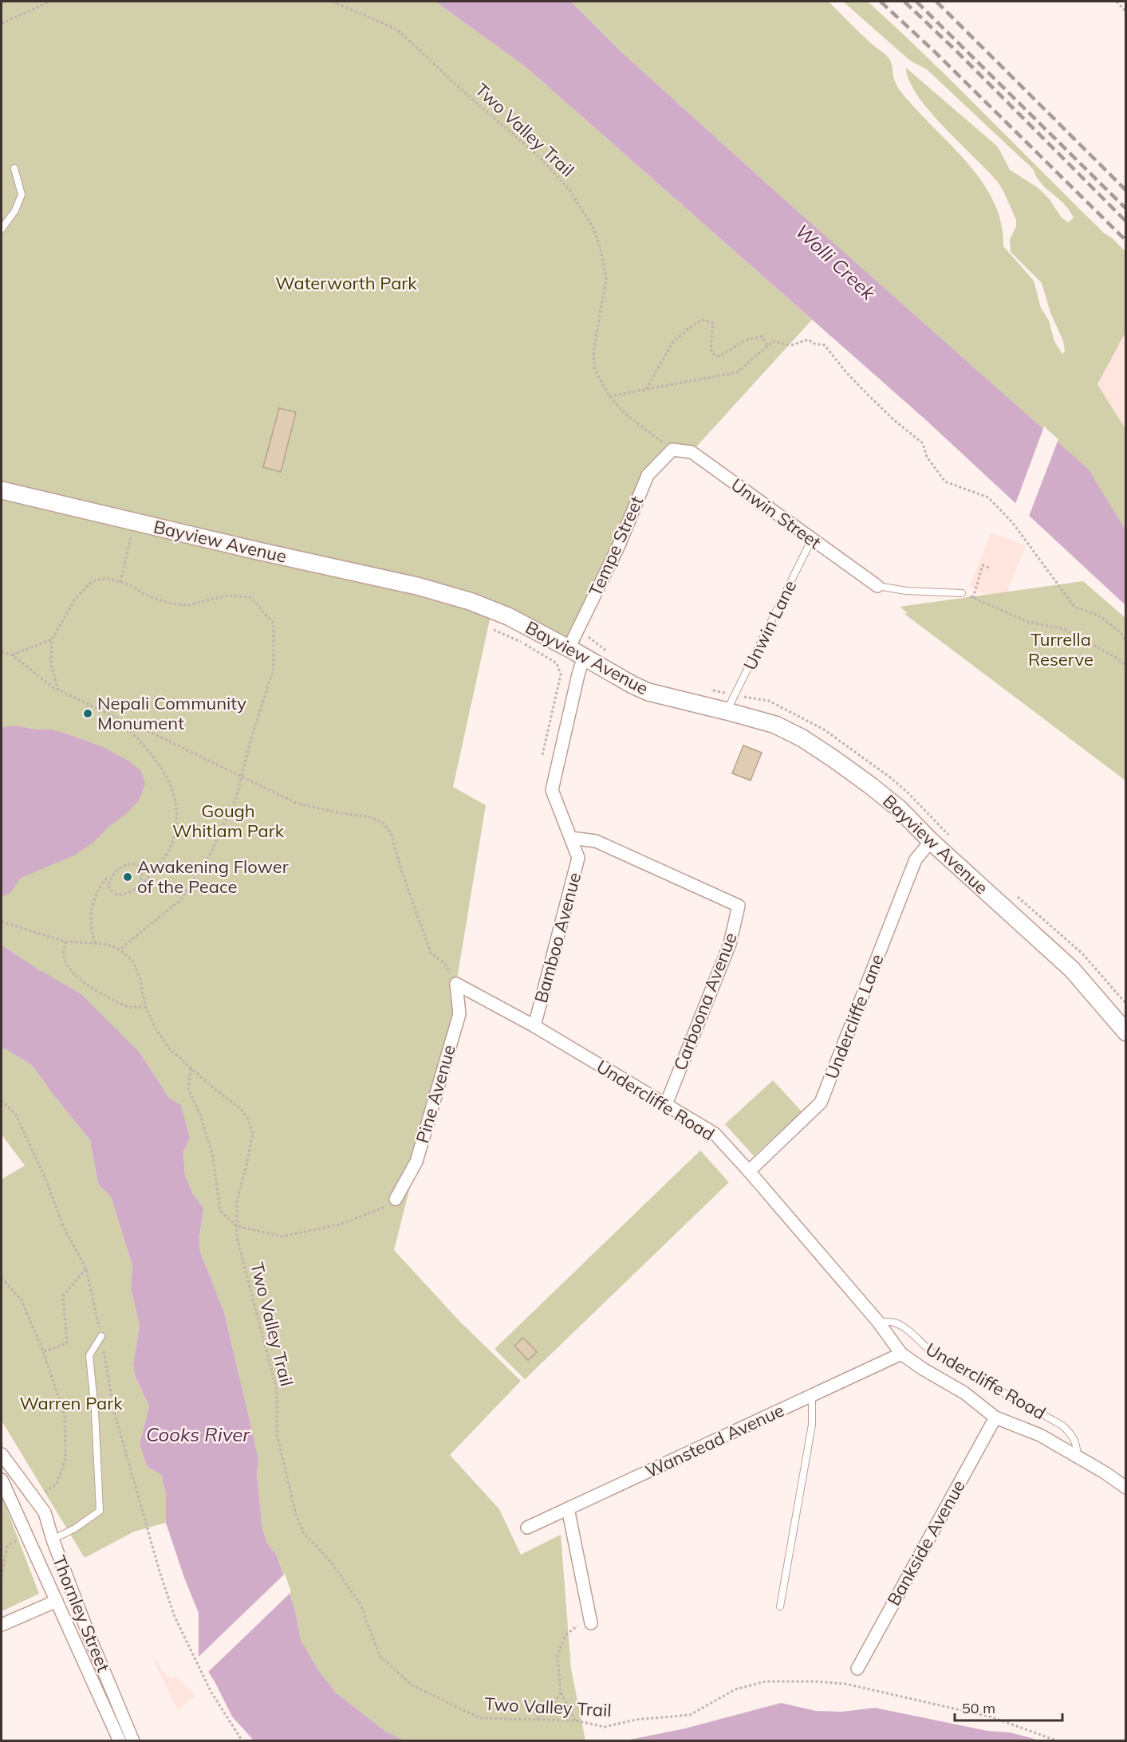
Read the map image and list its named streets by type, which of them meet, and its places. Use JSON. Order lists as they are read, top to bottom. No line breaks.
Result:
{"streets":{"main road":["Bayview Avenue"],"street":["Unwin Street","Tempe Street","Bamboo Avenue","Carboona Avenue","Undercliffe Lane","Pine Avenue","Undercliffe Road","Wanstead Avenue","Bankside Avenue","Thornley Street"],"lane":["Unwin Lane"],"path":["Two Valley Trail"]},"crossings":[["Two Valley Trail","Unwin Street"],["Two Valley Trail","Tempe Street"],["Unwin Street","Tempe Street"],["Unwin Street","Unwin Lane"],["Bayview Avenue","Tempe Street"],["Bayview Avenue","Unwin Lane"],["Bayview Avenue","Bamboo Avenue"],["Bayview Avenue","Undercliffe Lane"],["Bamboo Avenue","Carboona Avenue"],["Bamboo Avenue","Undercliffe Road"],["Carboona Avenue","Undercliffe Road"],["Undercliffe Lane","Undercliffe Road"],["Pine Avenue","Undercliffe Road"],["Undercliffe Road","Wanstead Avenue"],["Undercliffe Road","Bankside Avenue"]],"water":["Wolli Creek","Cooks River"],"parks":["Waterworth Park","Turrella Reserve","Gough Whitlam Park","Warren Park"],"places":["Nepali Community Monument","Awakening Flower of the Peace"],"scale_bar":"50 m"}
